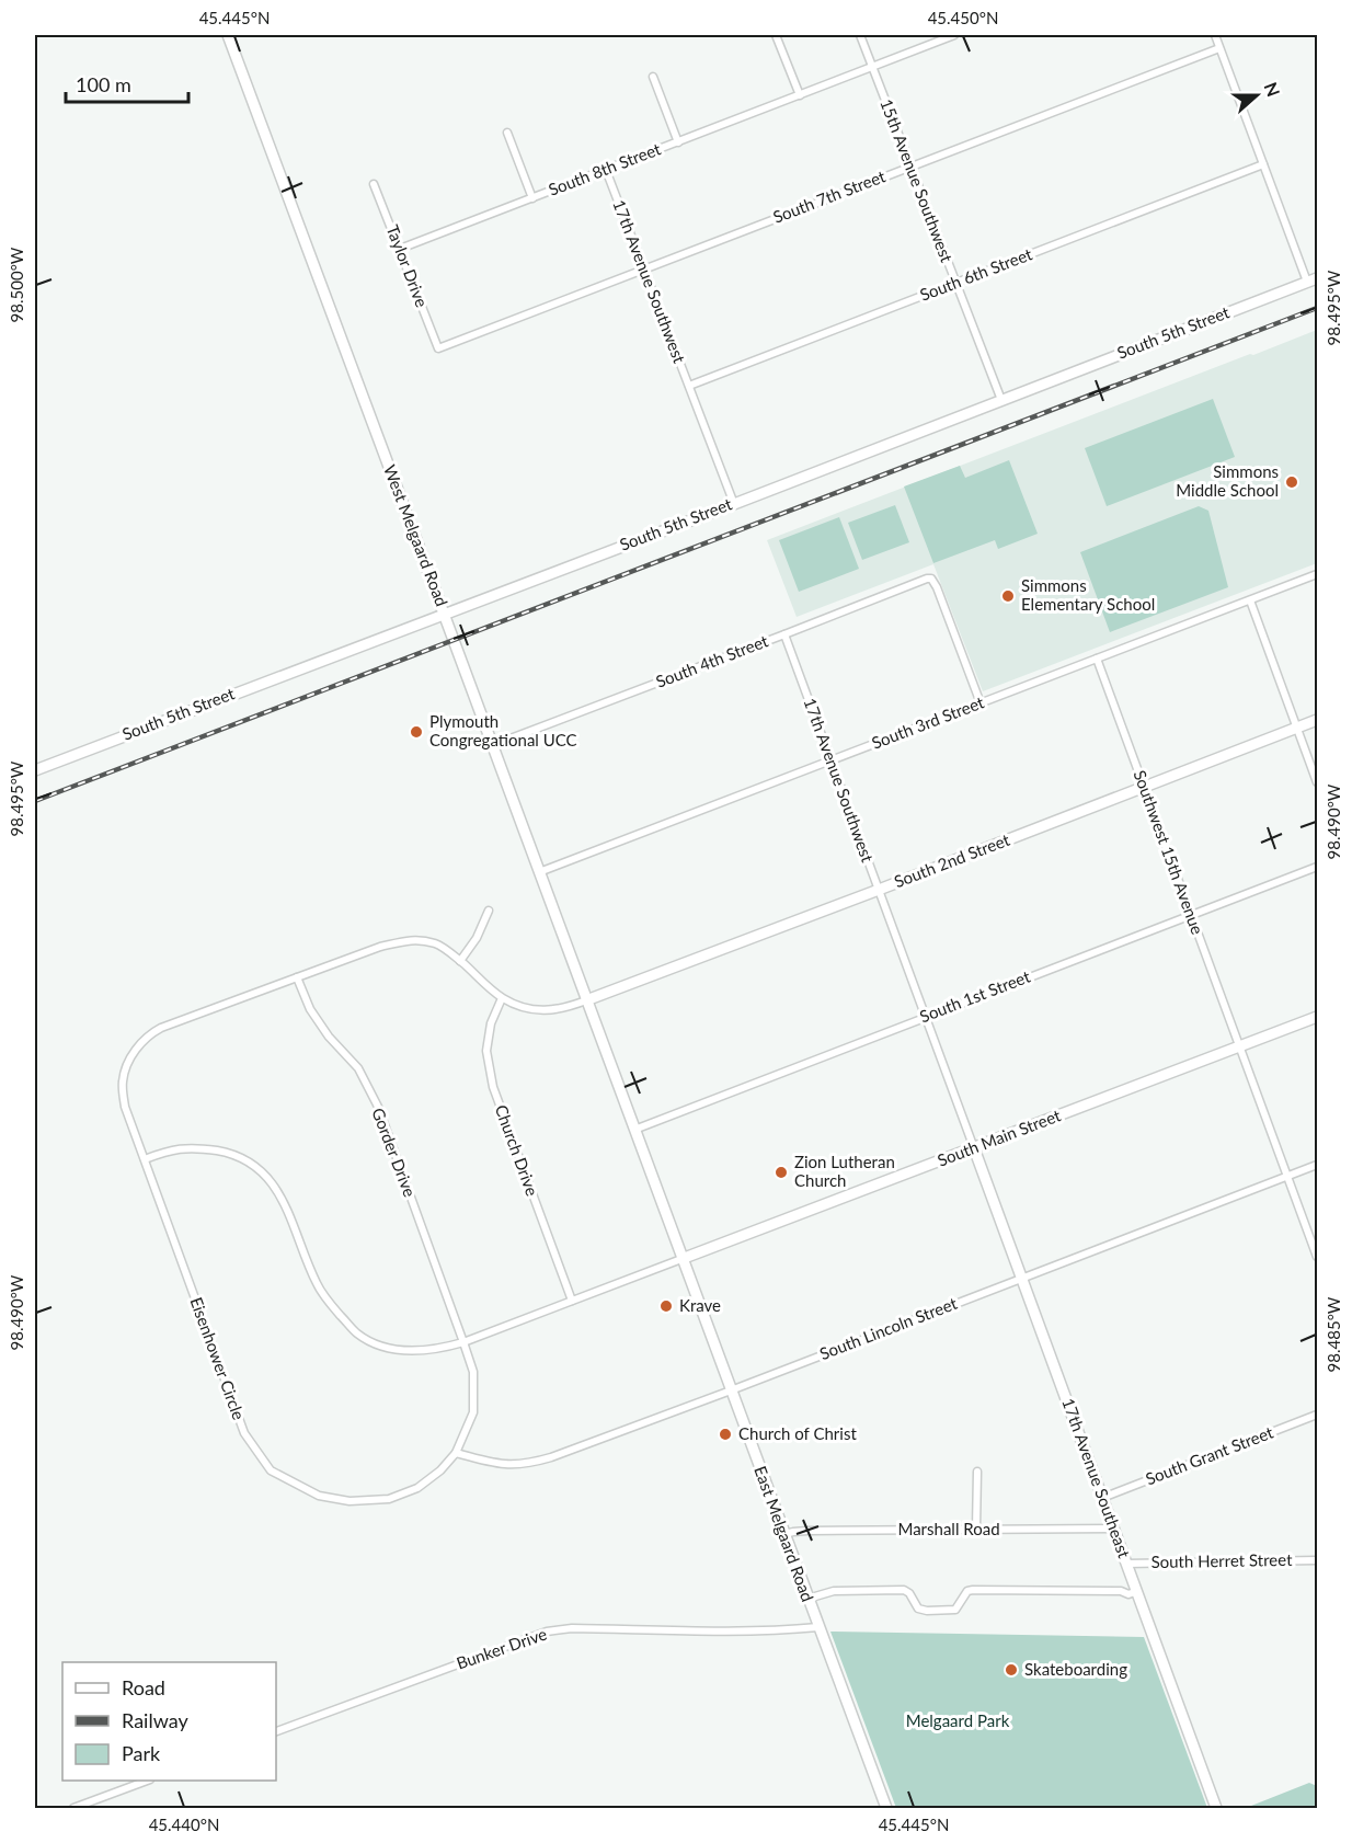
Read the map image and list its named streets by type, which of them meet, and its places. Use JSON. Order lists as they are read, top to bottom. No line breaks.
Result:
{"streets":{"main road":["South 5th Street","West Melgaard Road","South 2nd Street","South Main Street","17th Avenue Southeast","East Melgaard Road"],"street":["South 8th Street","15th Avenue Southwest","South 7th Street","Taylor Drive","South 6th Street","17th Avenue Southwest","South 4th Street","South 3rd Street","Southwest 15th Avenue","South 1st Street","Church Drive","Gorder Drive","South Lincoln Street","Eisenhower Circle","South Grant Street","Marshall Road","South Herret Street","Bunker Drive"]},"crossings":[["South 8th Street","15th Avenue Southwest"],["South 8th Street","Taylor Drive"],["South 8th Street","17th Avenue Southwest"],["15th Avenue Southwest","South 7th Street"],["15th Avenue Southwest","South 6th Street"],["15th Avenue Southwest","South 5th Street"],["South 7th Street","Taylor Drive"],["South 7th Street","17th Avenue Southwest"],["South 6th Street","17th Avenue Southwest"],["17th Avenue Southwest","South 5th Street"],["17th Avenue Southwest","South 4th Street"],["17th Avenue Southwest","South 3rd Street"],["17th Avenue Southwest","South 2nd Street"],["17th Avenue Southwest","South 1st Street"],["17th Avenue Southwest","South Main Street"],["17th Avenue Southwest","17th Avenue Southeast"],["South 5th Street","West Melgaard Road"],["West Melgaard Road","South 4th Street"],["West Melgaard Road","South 3rd Street"],["West Melgaard Road","South 2nd Street"],["West Melgaard Road","South 1st Street"],["West Melgaard Road","South Main Street"],["West Melgaard Road","Eisenhower Circle"],["West Melgaard Road","East Melgaard Road"],["South 4th Street","South 3rd Street"],["South 3rd Street","Southwest 15th Avenue"],["Southwest 15th Avenue","South 2nd Street"],["Southwest 15th Avenue","South 1st Street"],["Southwest 15th Avenue","South Main Street"],["Southwest 15th Avenue","South Lincoln Street"],["South 2nd Street","Eisenhower Circle"],["South Main Street","17th Avenue Southeast"],["South Main Street","East Melgaard Road"],["Church Drive","Eisenhower Circle"],["Gorder Drive","Eisenhower Circle"],["South Lincoln Street","Eisenhower Circle"],["South Lincoln Street","17th Avenue Southeast"],["South Lincoln Street","East Melgaard Road"],["South Grant Street","17th Avenue Southeast"],["17th Avenue Southeast","Marshall Road"],["17th Avenue Southeast","South Herret Street"],["Marshall Road","East Melgaard Road"],["East Melgaard Road","Bunker Drive"]],"parks":["Melgaard Park"],"places":["Simmons Middle School","Simmons Elementary School","Plymouth Congregational UCC","Zion Lutheran Church","Krave","Church of Christ","Skateboarding"],"legend":["Road","Railway","Park"],"scale_bar":"100 m","north":"right","coordinates":["45.445°N","45.450°N","98.500°W","98.495°W","98.490°W","98.485°W","45.440°N"]}
